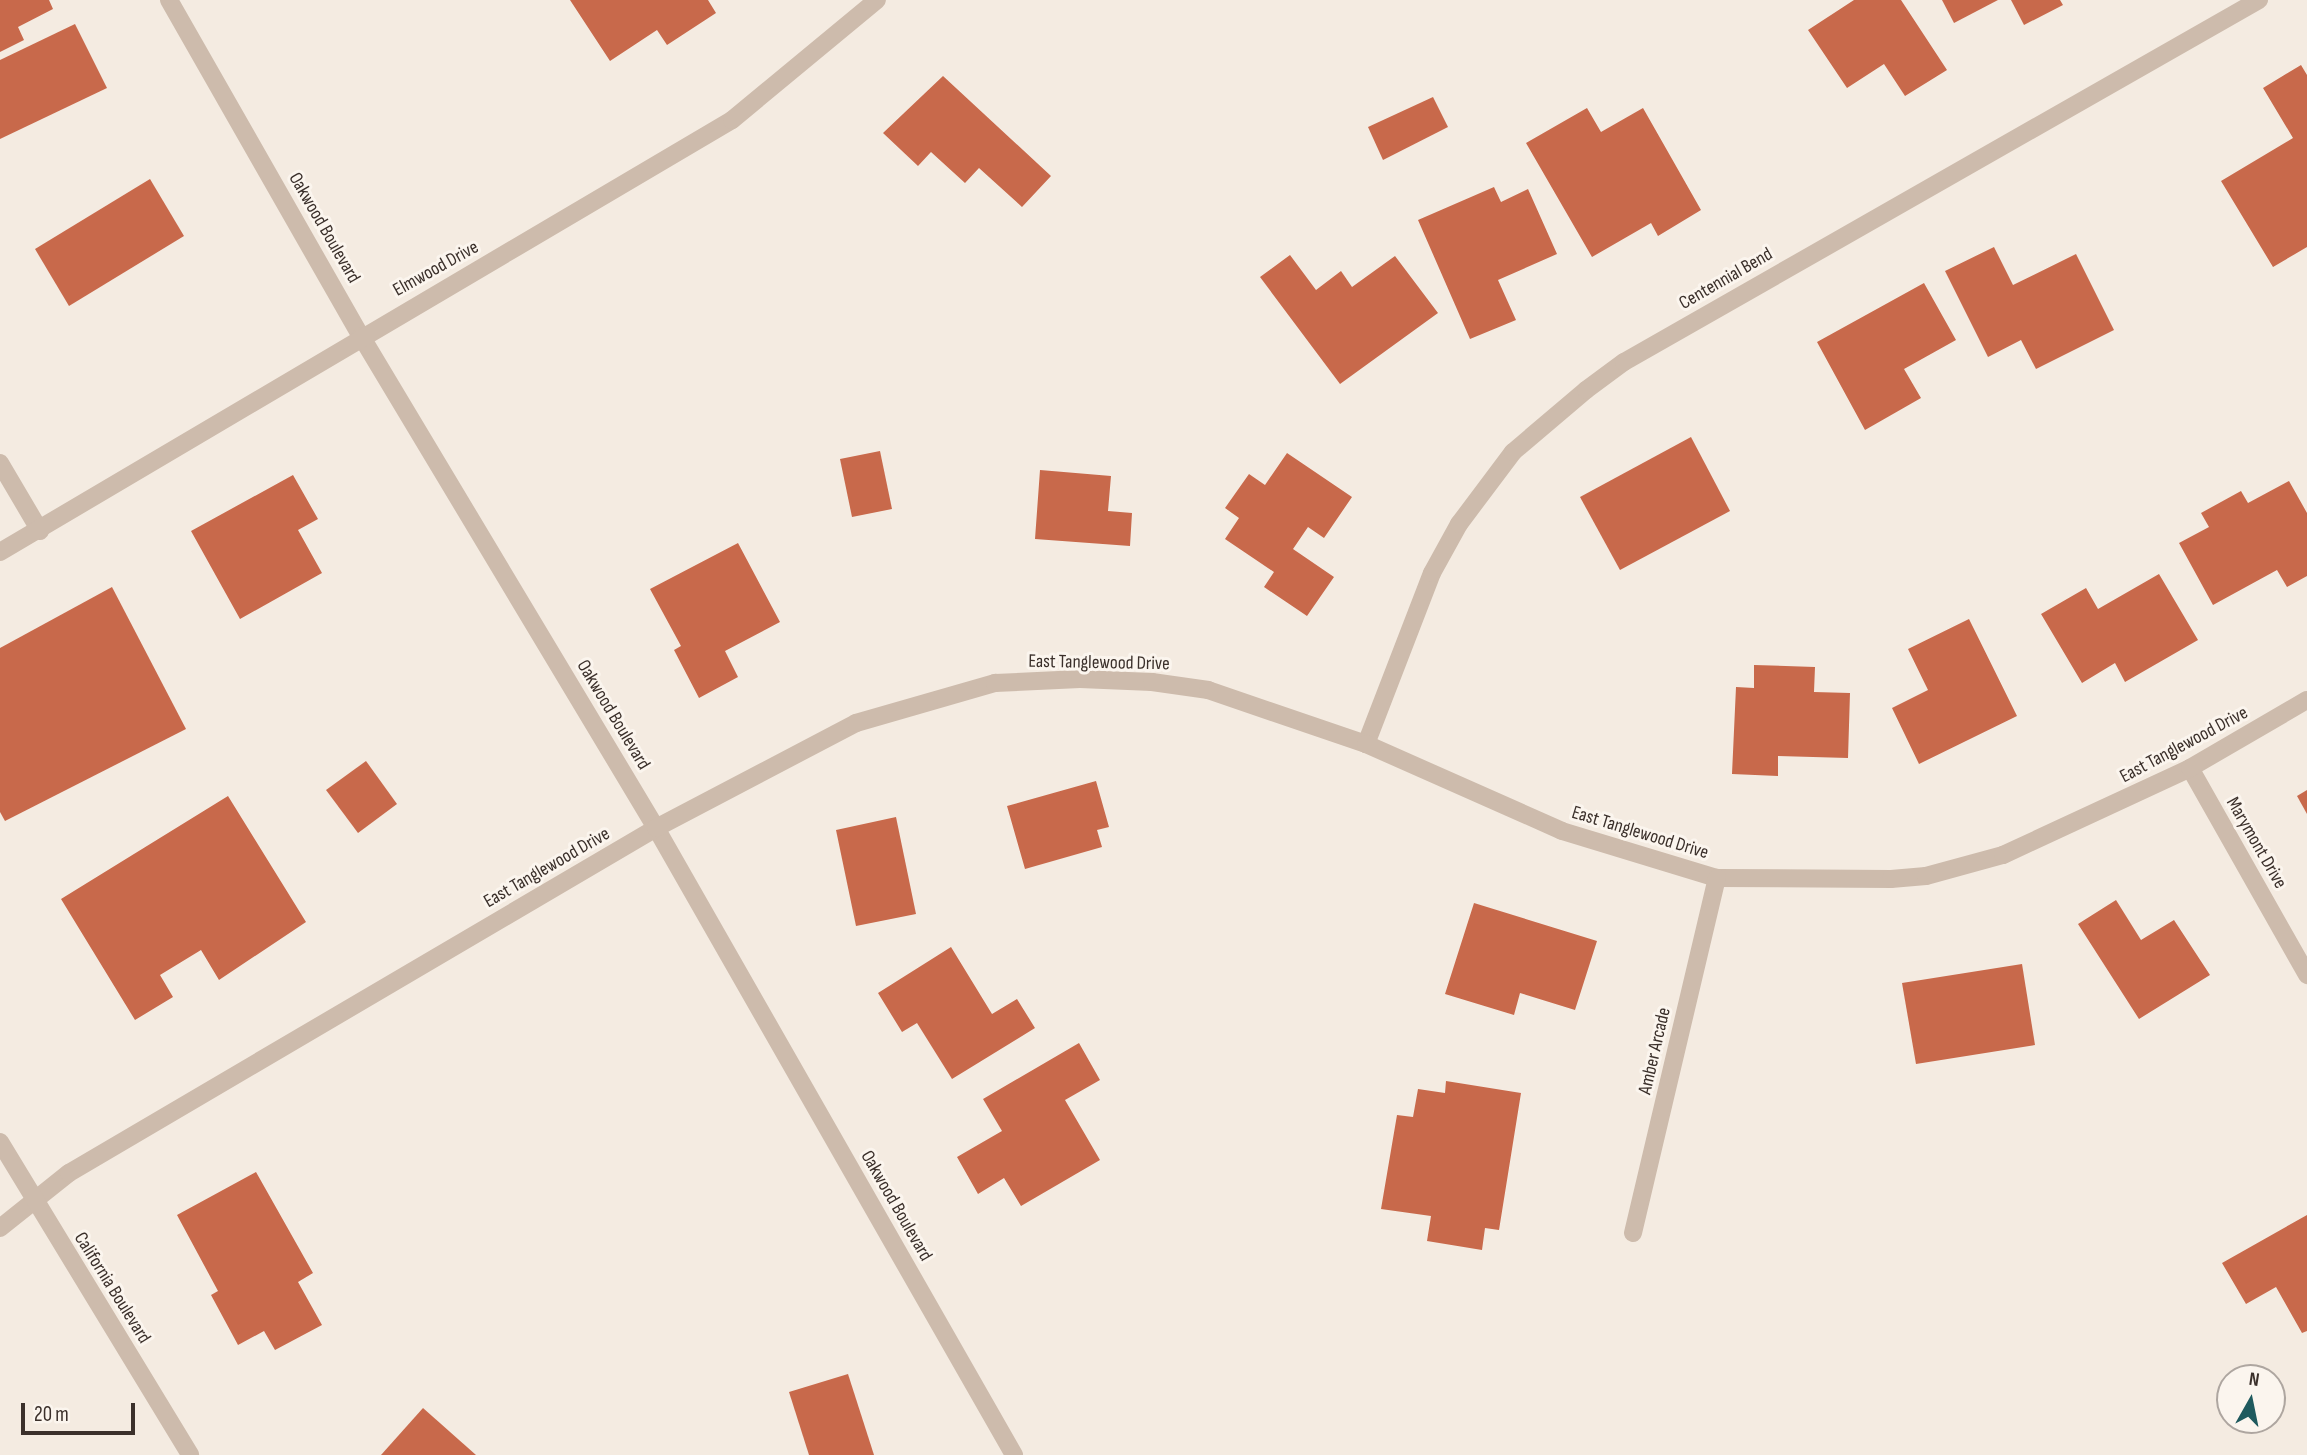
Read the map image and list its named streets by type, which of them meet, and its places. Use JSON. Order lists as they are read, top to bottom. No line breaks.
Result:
{"streets":{"street":["Oakwood Boulevard","Elmwood Drive","Centennial Bend","East Tanglewood Drive","Marymont Drive","Amber Arcade","California Boulevard"]},"crossings":[["Oakwood Boulevard","Elmwood Drive"],["Oakwood Boulevard","East Tanglewood Drive"],["Centennial Bend","East Tanglewood Drive"],["East Tanglewood Drive","Marymont Drive"],["East Tanglewood Drive","Amber Arcade"],["East Tanglewood Drive","California Boulevard"]],"scale_bar":"20 m","north":"top"}
